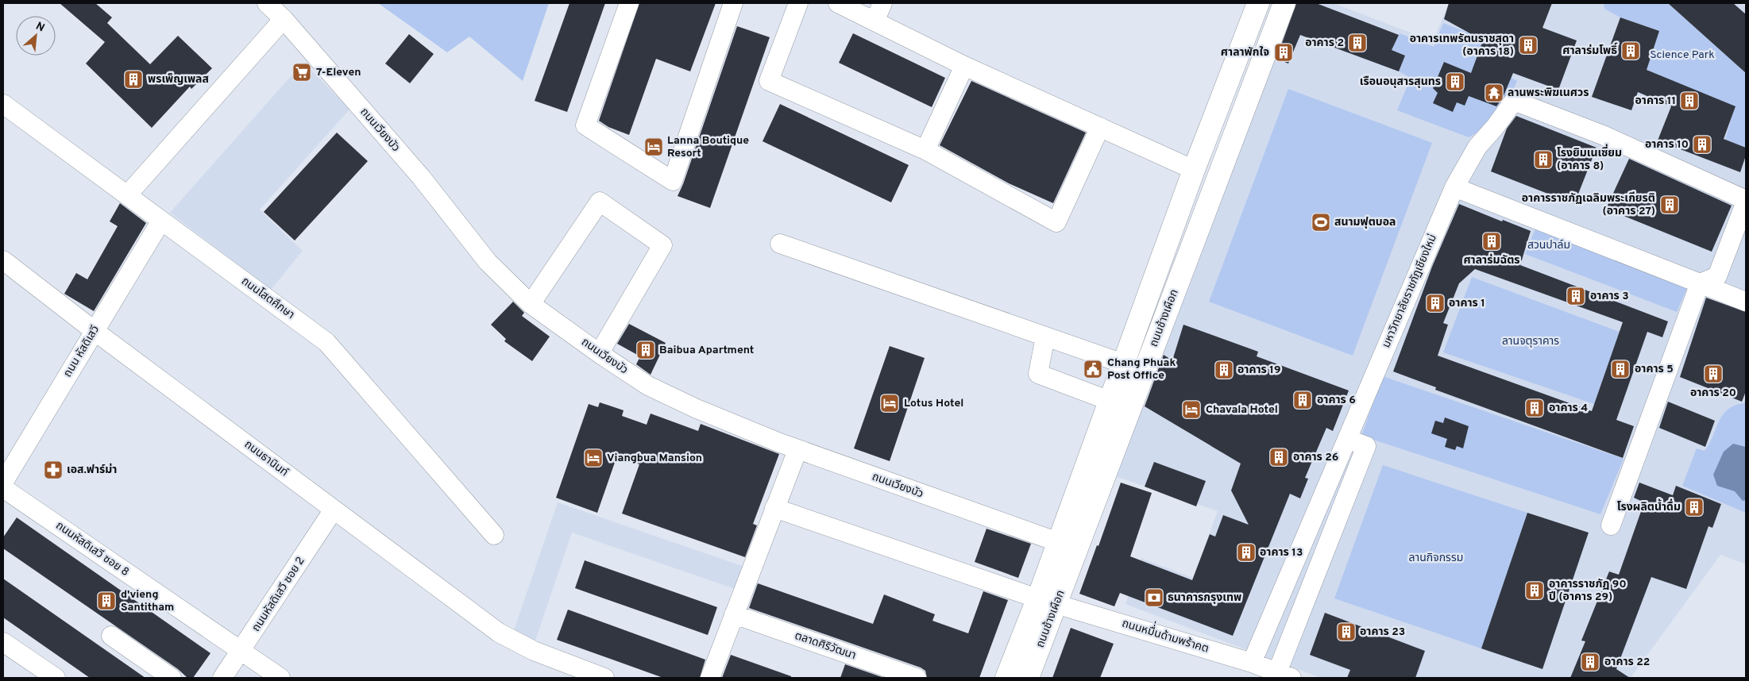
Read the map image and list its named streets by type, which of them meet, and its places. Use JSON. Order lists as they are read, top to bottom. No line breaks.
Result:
{"streets":{"main road":["ถนนช้างเผือก"],"street":["ถนนเวียงบัว","มหาวิทยาลัยราชภัฏเชียงใหม่","ถนนโสตศึกษา","ถนน หัสดิเสวี","ถนนธานินท์","ถนนหัสดิเสวี ซอย 8","ถนนหัสดิเสวี ซอย 2","ถนนหมื่่นด้ามพร้าคต","ตลาดศิริวัฒนา"]},"crossings":[["ถนนเวียงบัว","ถนนช้างเผือก"],["มหาวิทยาลัยราชภัฏเชียงใหม่","ถนนหมื่่นด้ามพร้าคต"],["ถนนโสตศึกษา","ถนน หัสดิเสวี"],["ถนนช้างเผือก","ถนนหมื่่นด้ามพร้าคต"],["ถนน หัสดิเสวี","ถนนธานินท์"],["ถนนธานินท์","ถนนหัสดิเสวี ซอย 2"],["ถนนหัสดิเสวี ซอย 8","ถนนหัสดิเสวี ซอย 2"]],"parks":["Science Park","สวนปาล์ม","ลานจตุราคาร","ลานกิจกรรม"],"places":{"building":["อาคาร 2","อาคารเทพรัตนราชสุดา (อาคาร 18)","ศาลาร่มโพธิ์","ศาลาพักใจ","พรเพ็ญเพลส","เรือนอนุสารสุนทร","อาคาร 11","อาคาร 10","โรงยิมเนเซี่ยม (อาคาร 8)","อาคารราชภัฏเฉลิมพระเกียรติ (อาคาร 27)","ศาลาร่มฉัตร","อาคาร 3","อาคาร 1","Baibua Apartment","อาคาร 5","อาคาร 19","อาคาร 20","อาคาร 6","อาคาร 4","อาคาร 26","โรงผลิตน้ำดื่ม","อาคาร 13","อาคารราชภัฏ 90 ปี (อาคาร 29)","d'vieng Santitham","อาคาร 23","อาคาร 22"],"supermarket":["7-Eleven"],"temple":["ลานพระพิฆเนศวร"],"hotel":["Lanna Boutique Resort","Lotus Hotel","Chavala Hotel","Viangbua Mansion"],"sports":["สนามฟุตบอล"],"public building":["Chang Phuak Post Office"],"pharmacy":["เอส.ฟาร์ม่า"],"bank":["ธนาคารกรุงเทพ"]},"north":"top right"}
